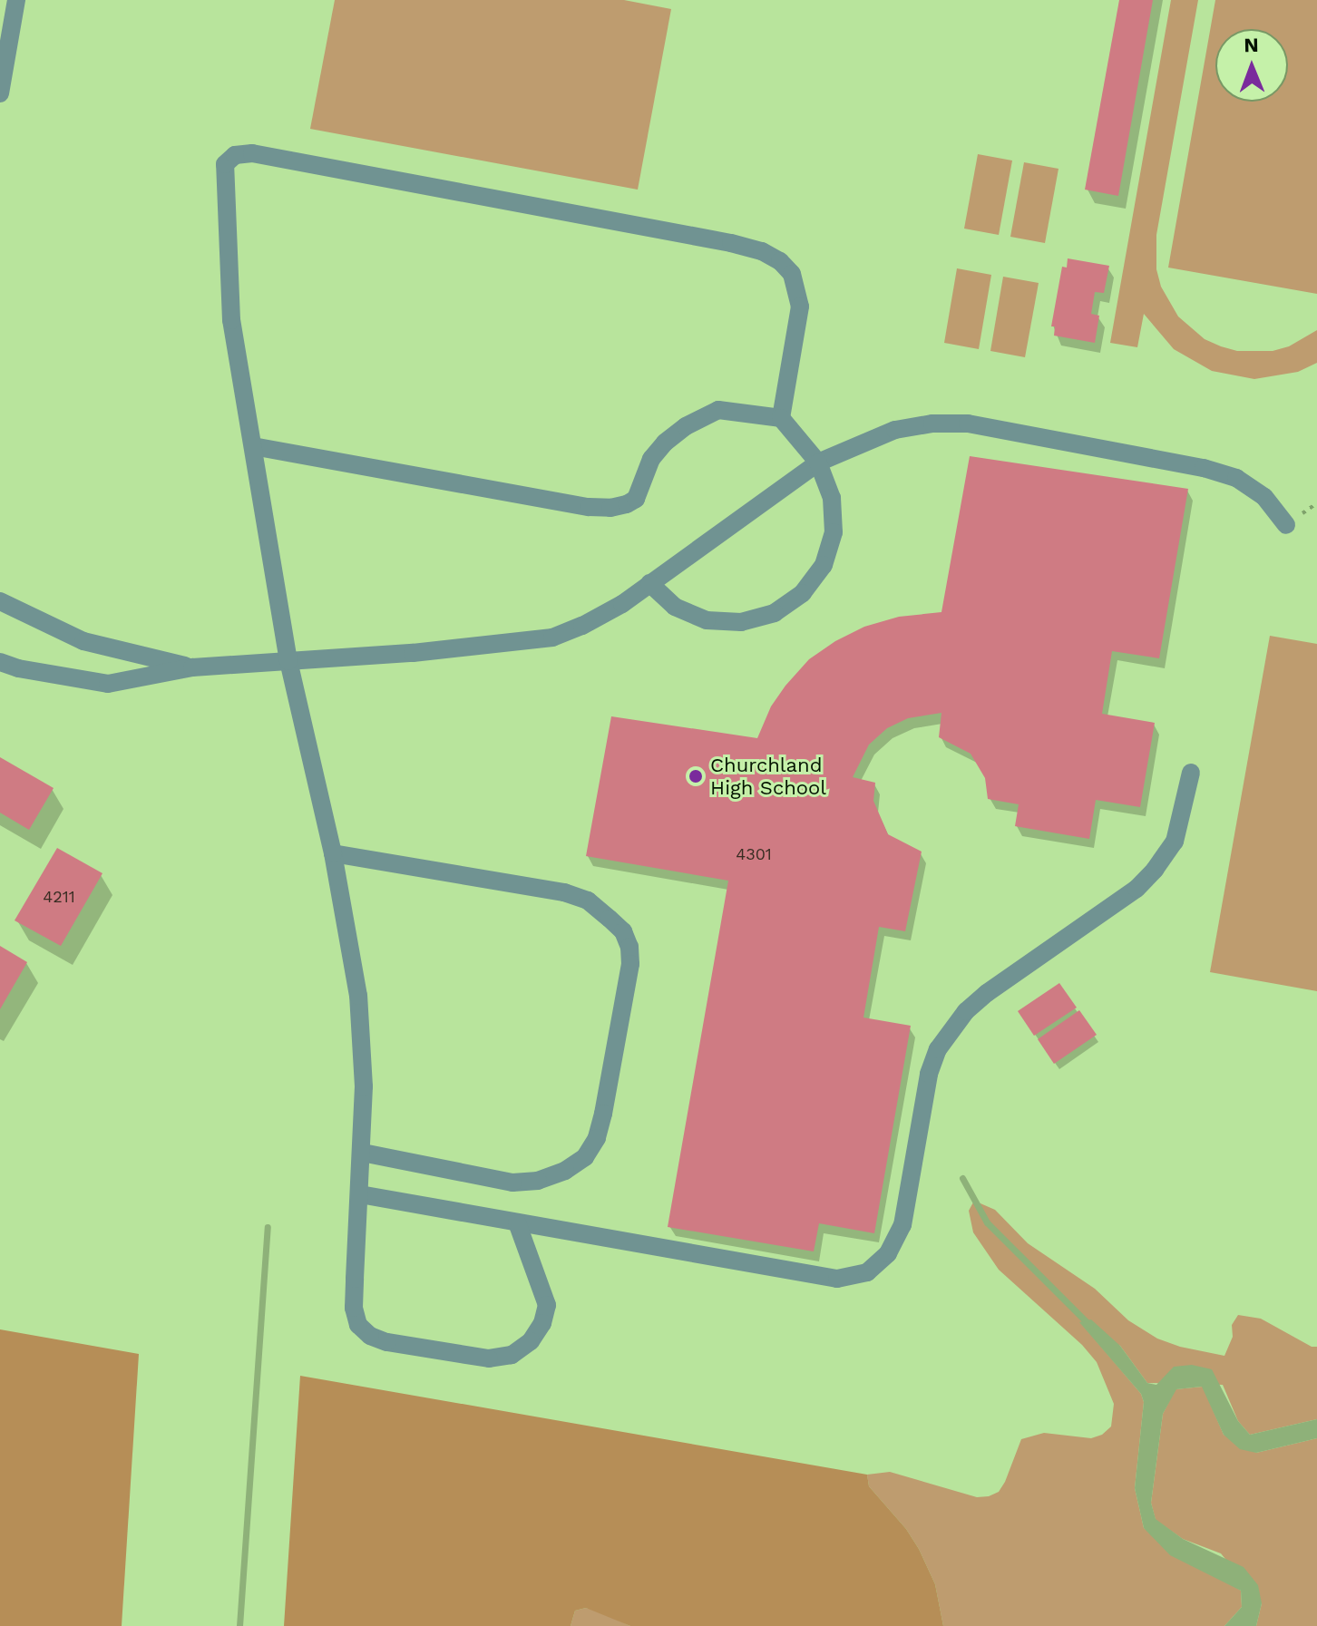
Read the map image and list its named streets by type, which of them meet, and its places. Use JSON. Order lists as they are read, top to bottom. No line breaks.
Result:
{"places":["Churchland High School"],"house_numbers":["4301","4211"],"north":"top"}
